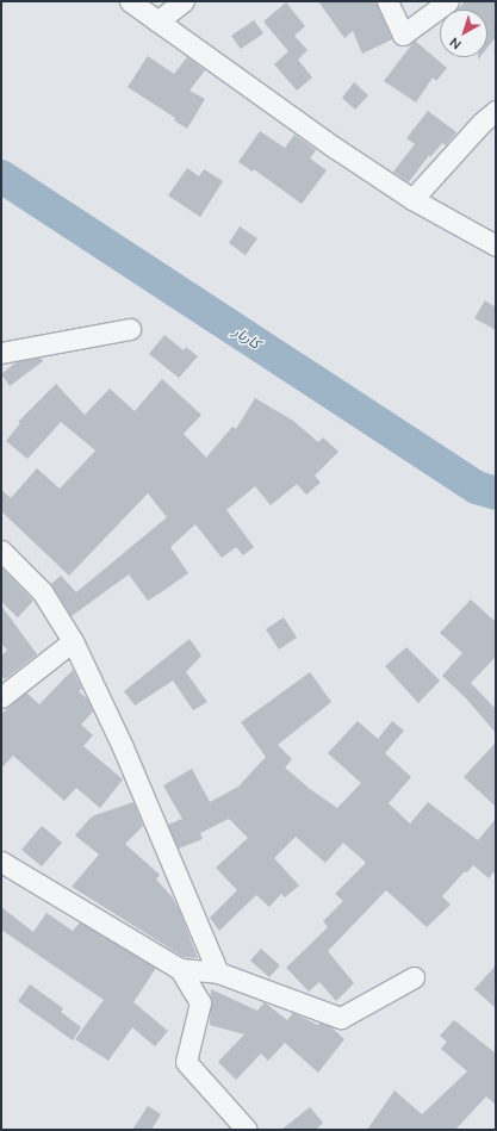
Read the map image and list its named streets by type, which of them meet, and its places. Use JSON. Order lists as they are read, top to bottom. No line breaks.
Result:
{"water":["کاربار"],"north":"bottom left"}
